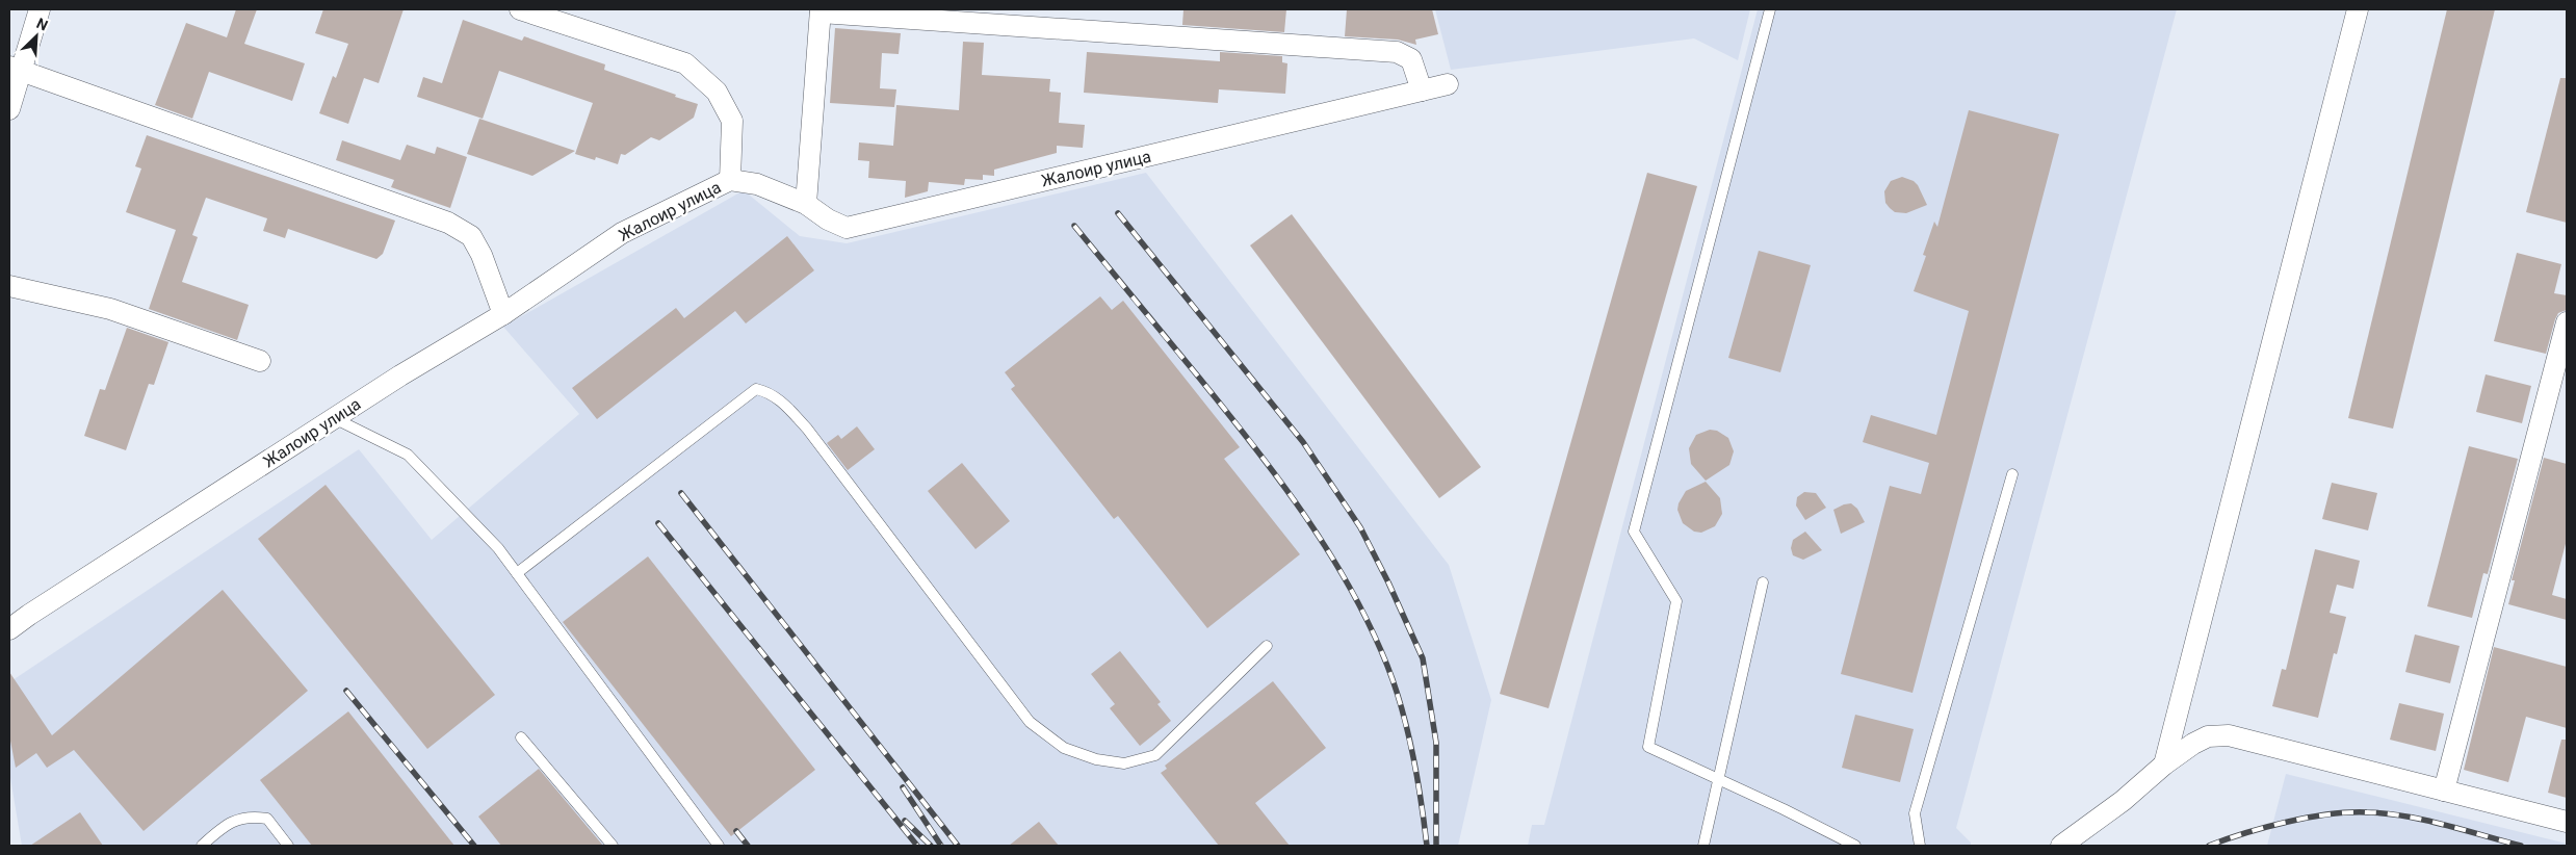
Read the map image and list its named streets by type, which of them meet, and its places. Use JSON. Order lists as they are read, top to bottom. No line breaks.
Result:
{"streets":{"street":["Жалоир улица"]},"north":"top right"}
